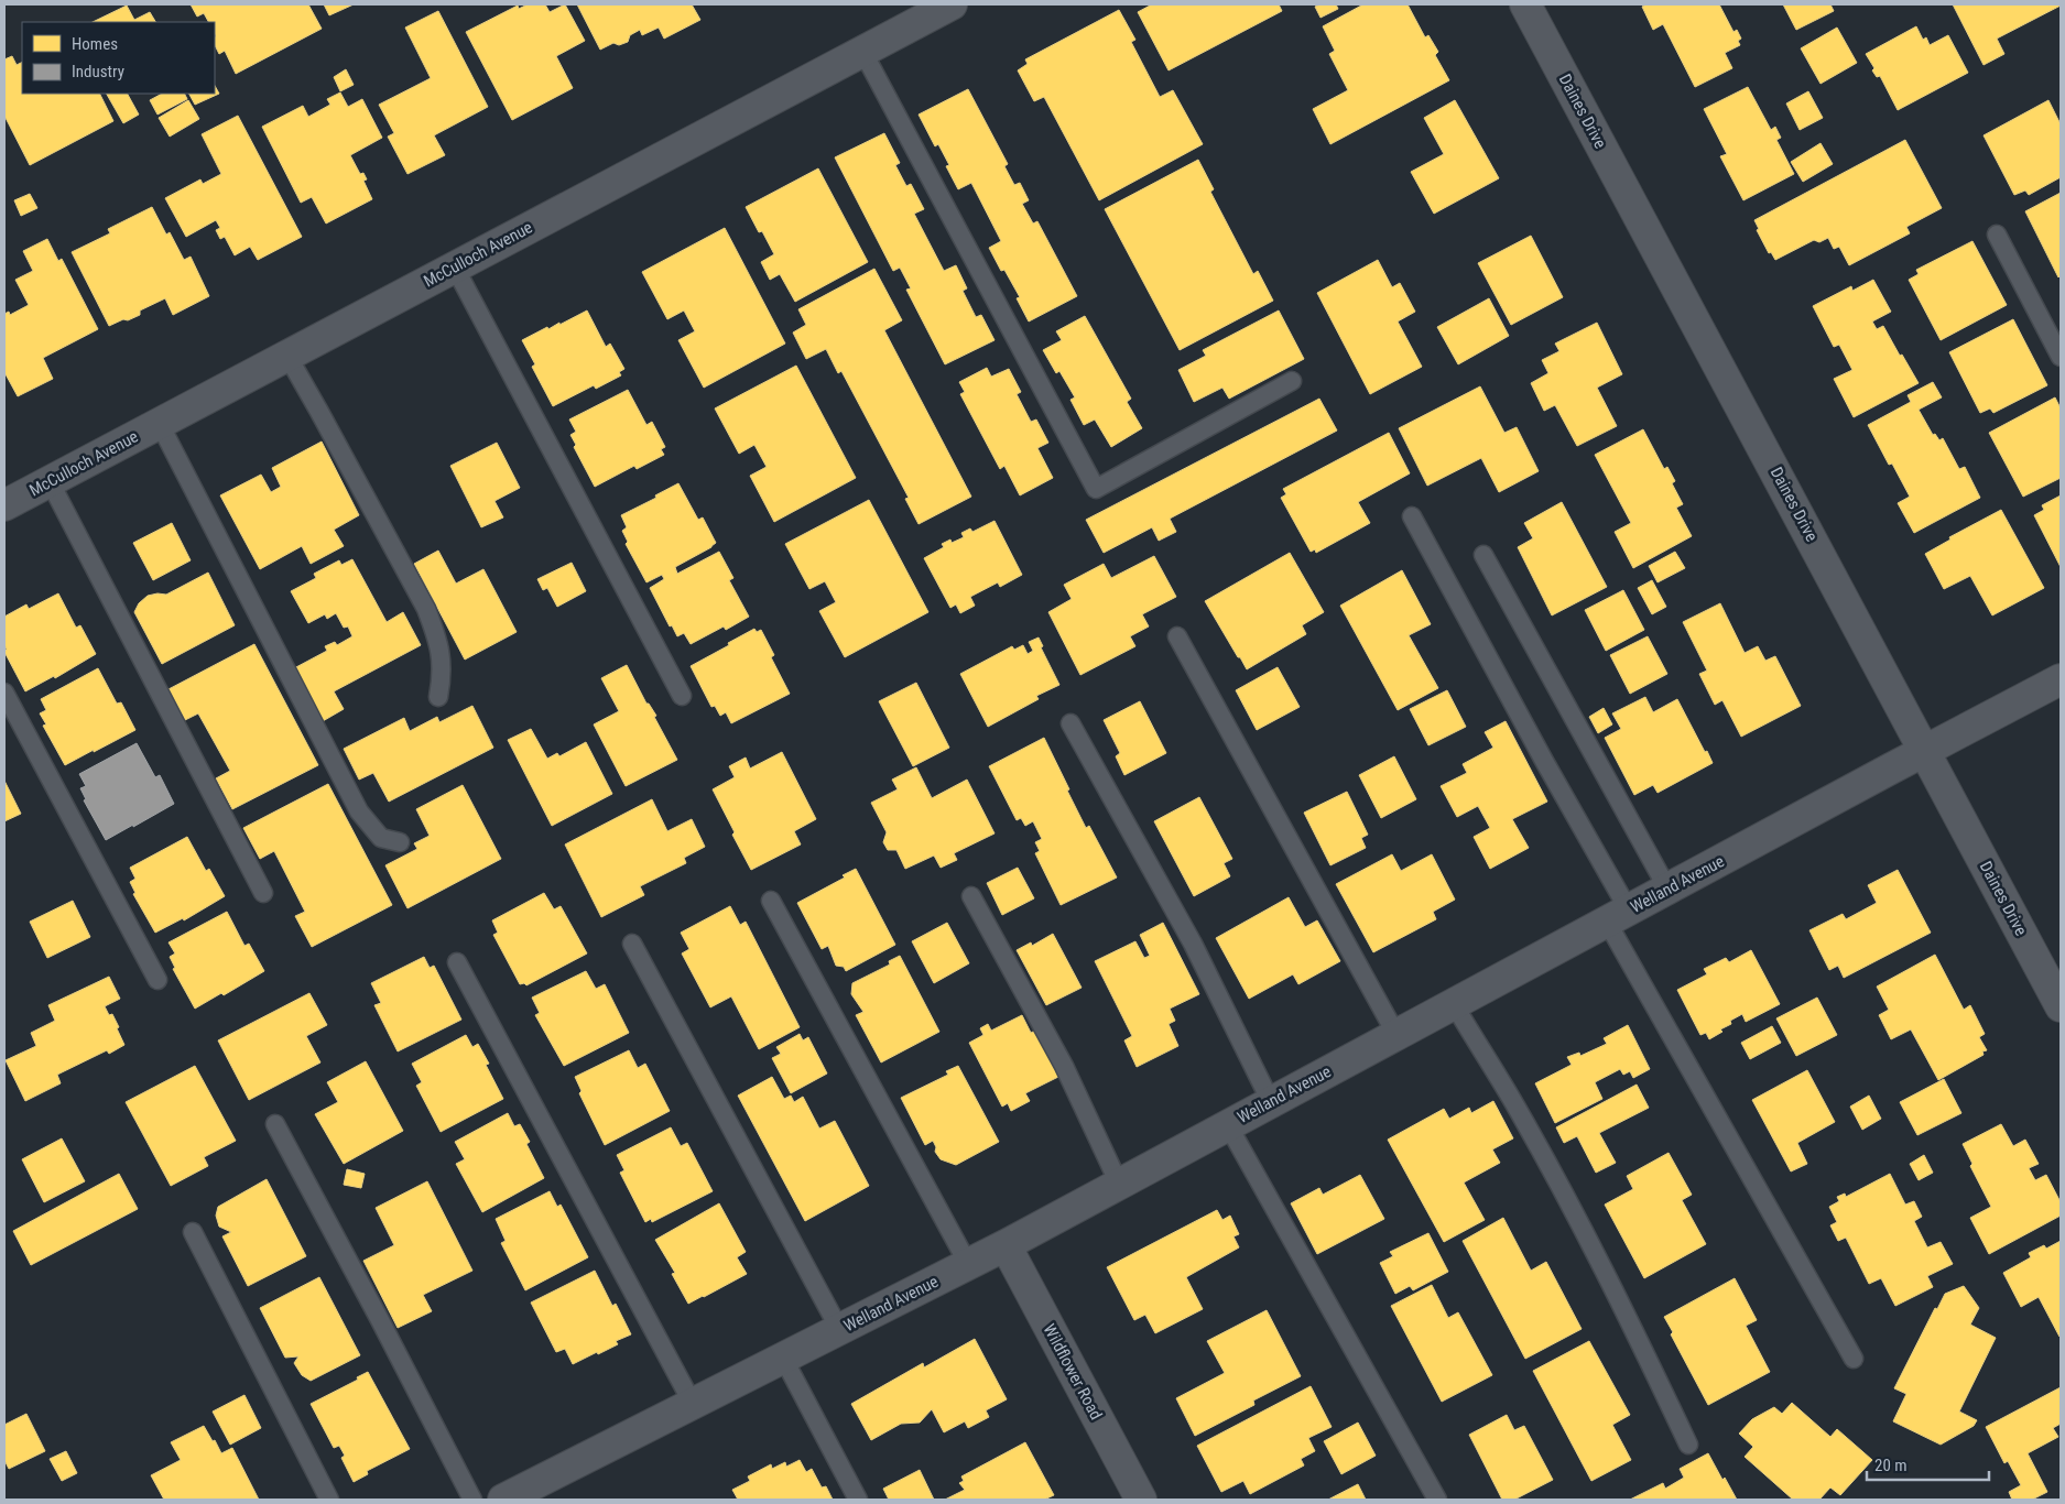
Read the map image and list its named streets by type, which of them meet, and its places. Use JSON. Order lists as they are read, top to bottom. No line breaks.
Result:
{"streets":{"street":["Daines Drive","McCulloch Avenue","Welland Avenue","Wildflower Road"]},"crossings":[["Daines Drive","Welland Avenue"],["Welland Avenue","Wildflower Road"]],"legend":["Homes","Industry"],"scale_bar":"20 m"}
